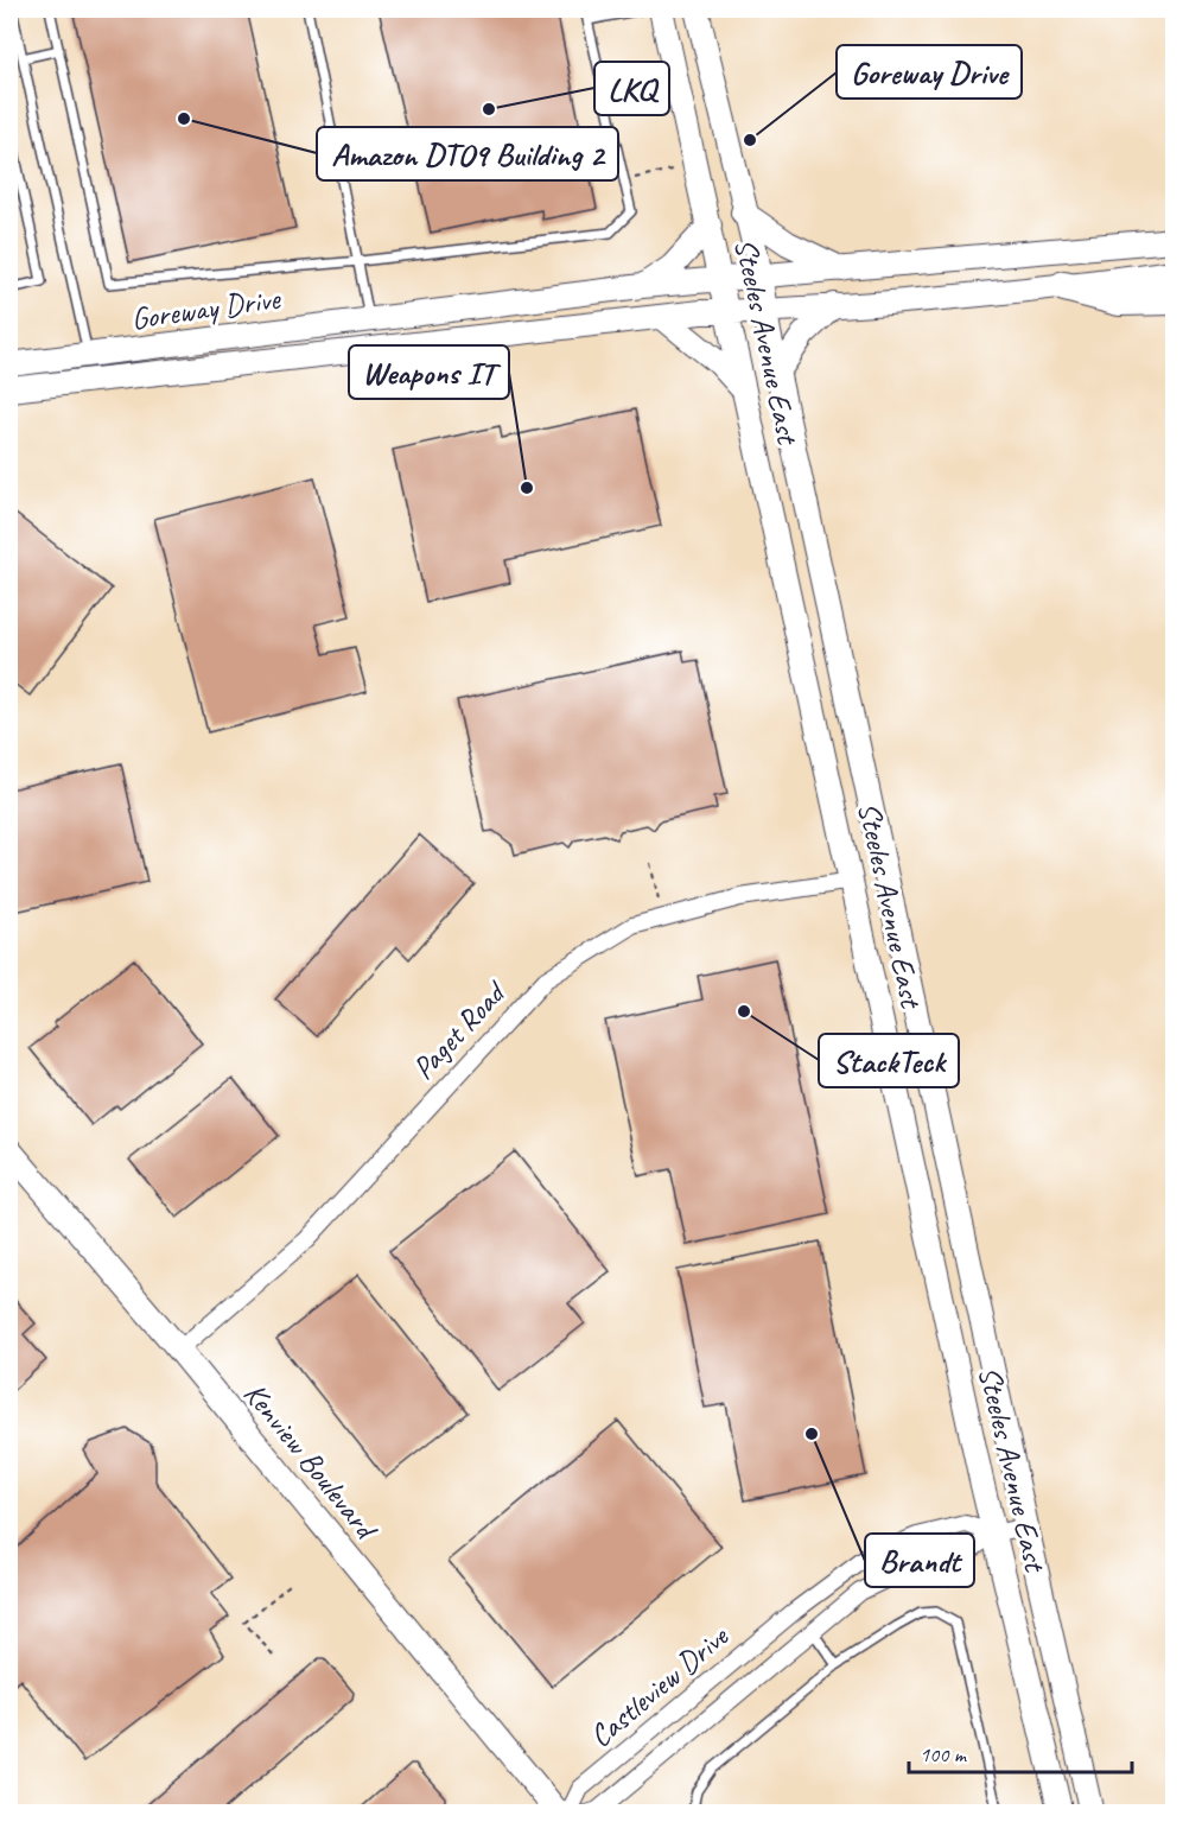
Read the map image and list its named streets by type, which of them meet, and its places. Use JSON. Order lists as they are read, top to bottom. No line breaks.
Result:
{"streets":{"main road":["Goreway Drive","Steeles Avenue East","Kenview Boulevard"],"street":["Paget Road","Castleview Drive"]},"crossings":[["Goreway Drive","Steeles Avenue East"],["Steeles Avenue East","Paget Road"],["Steeles Avenue East","Castleview Drive"],["Paget Road","Kenview Boulevard"]],"places":["LKQ","Amazon DTO9 Building 2","Goreway Drive","Weapons IT","StackTeck","Brandt"],"scale_bar":"100 m"}
